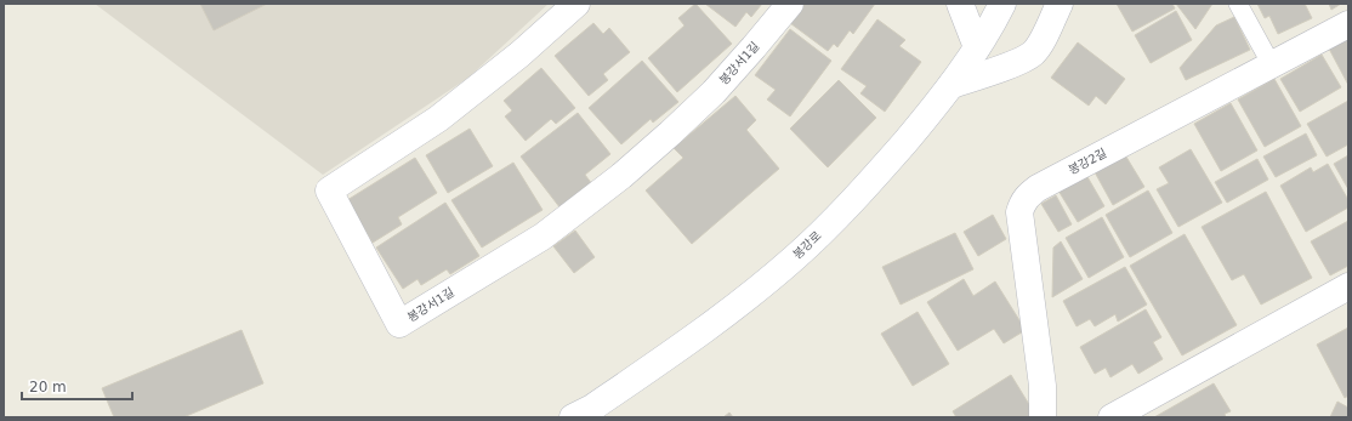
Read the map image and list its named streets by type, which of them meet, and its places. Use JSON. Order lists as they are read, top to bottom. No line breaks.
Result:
{"streets":{"street":["봉강서1길","봉강2길","봉강로"]},"scale_bar":"20 m"}
